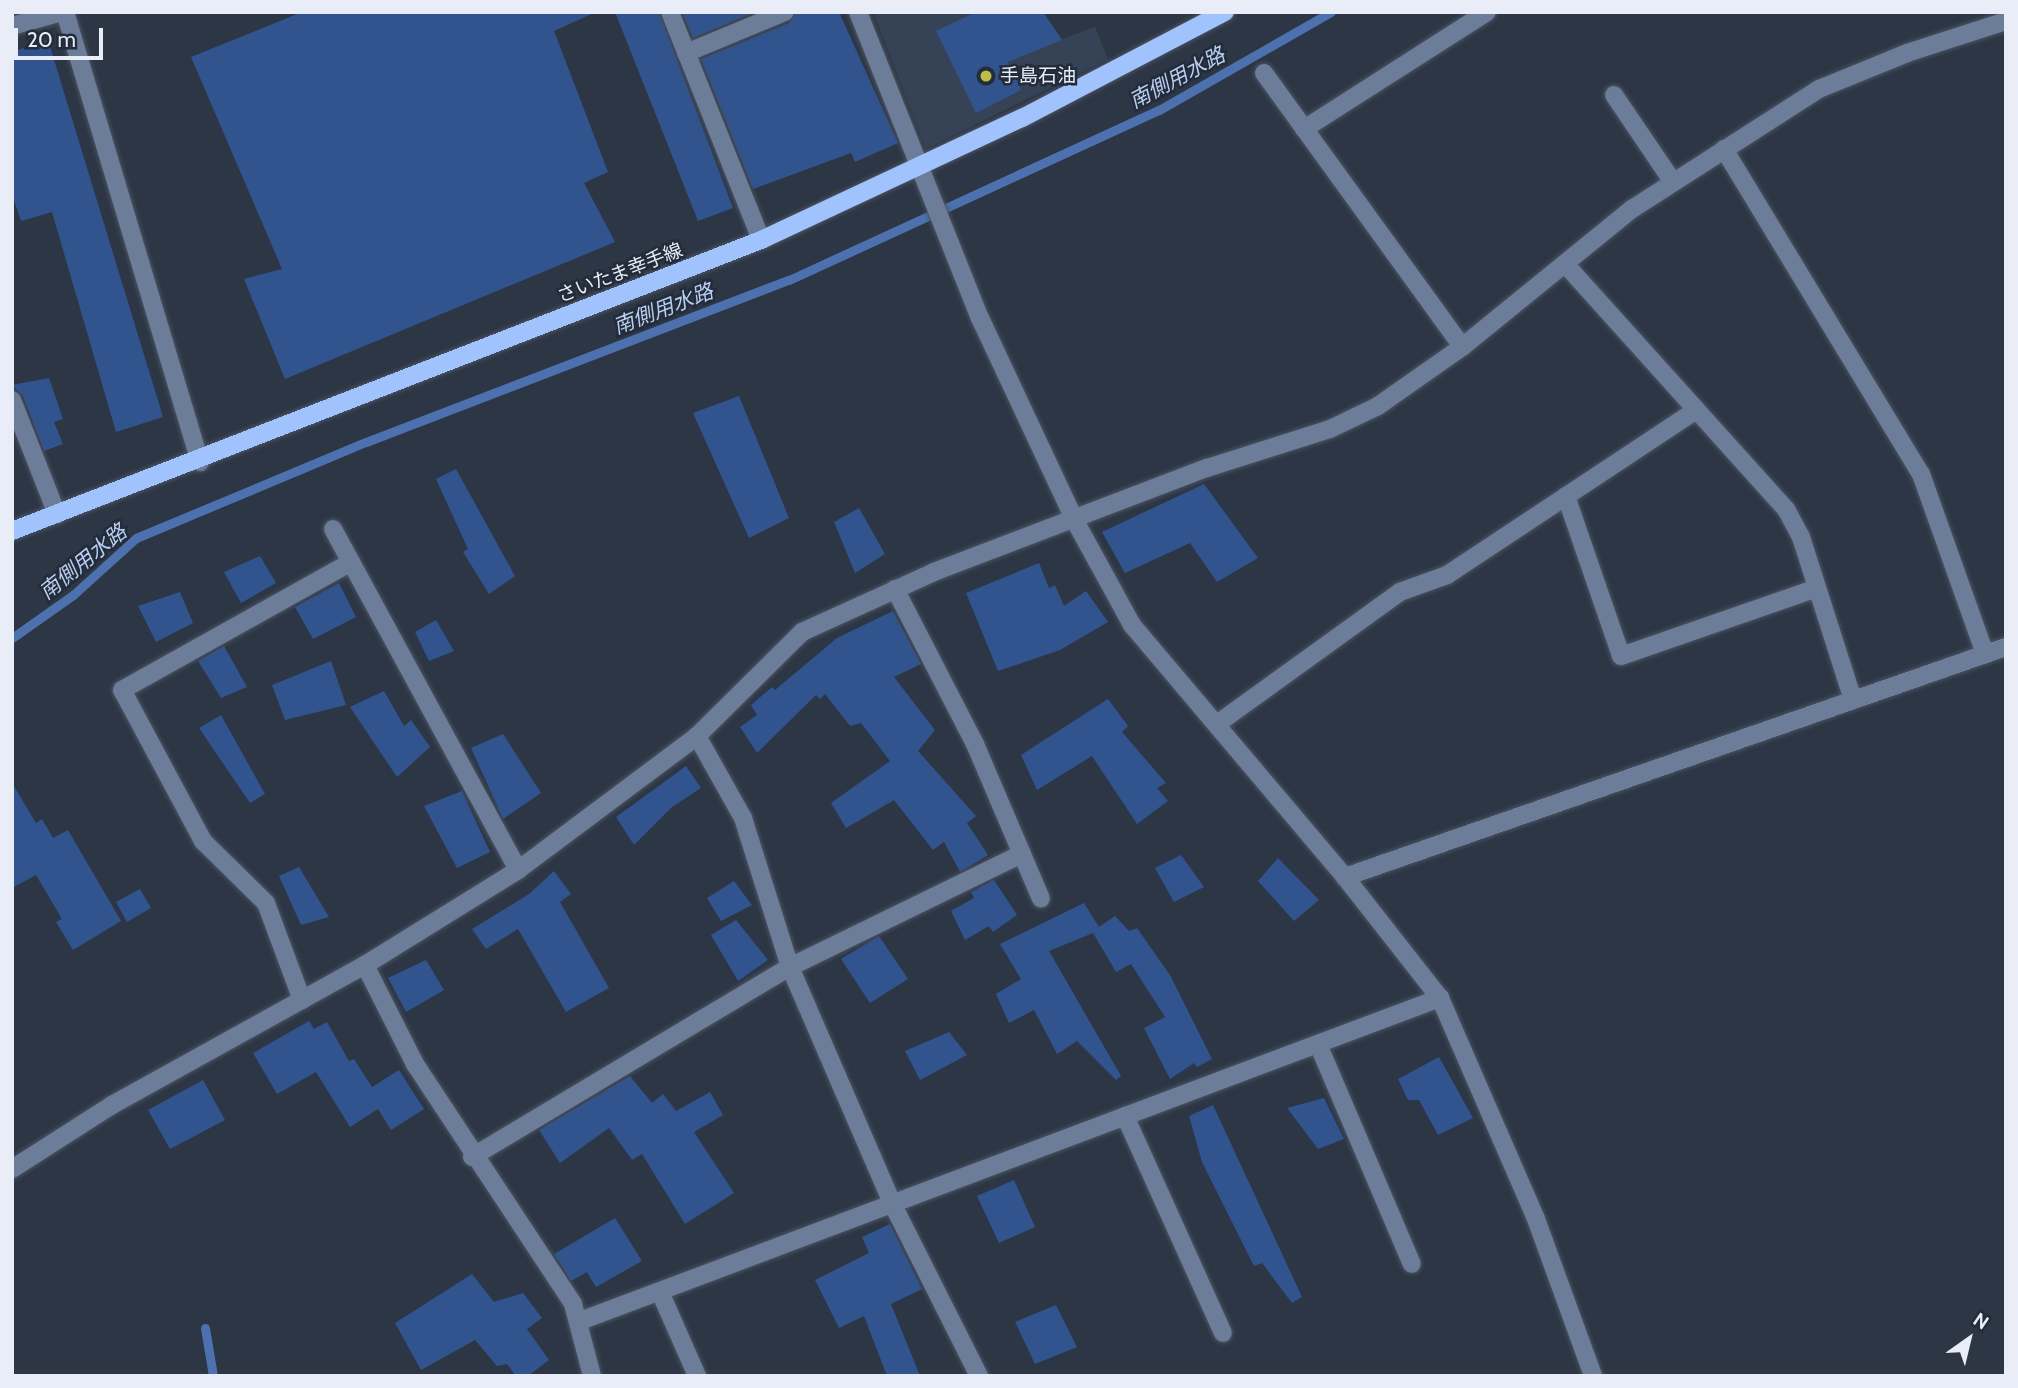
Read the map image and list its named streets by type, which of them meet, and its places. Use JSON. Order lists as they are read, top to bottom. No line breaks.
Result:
{"streets":{"main road":["さいたま幸手線"]},"water":["南側用水路"],"places":["手島石油"],"scale_bar":"20 m","north":"top right"}
